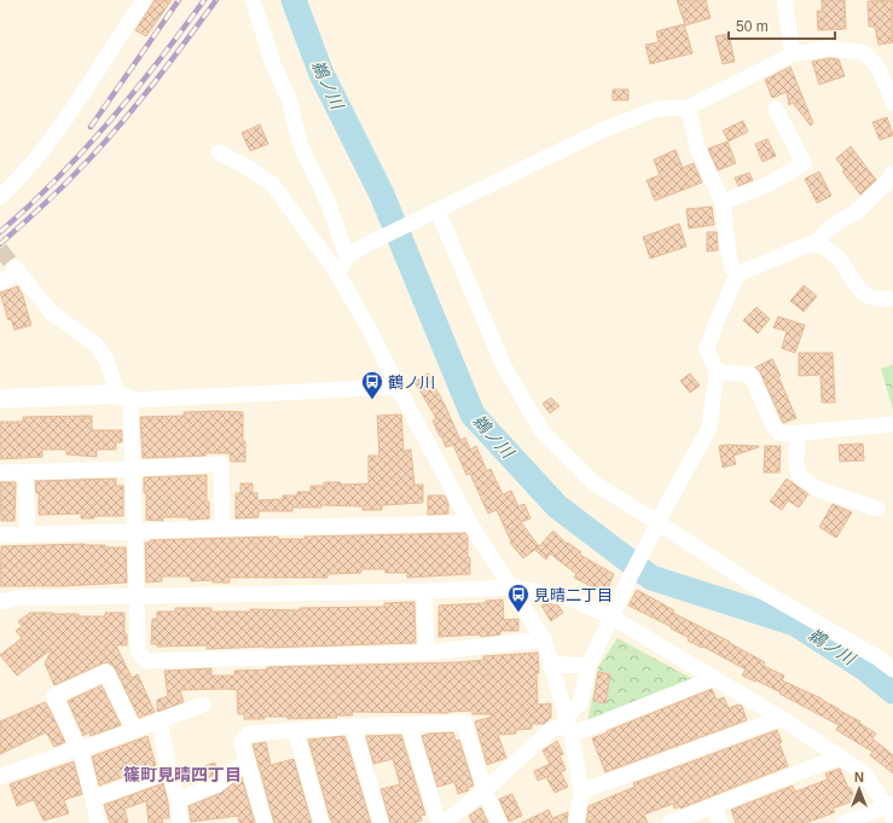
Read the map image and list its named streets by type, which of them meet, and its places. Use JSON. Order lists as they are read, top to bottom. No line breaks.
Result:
{"districts":["篠町見晴四丁目"],"water":["鵜ノ川"],"places":{"bus stop":["鶴ノ川","見晴二丁目"]},"scale_bar":"50 m","north":"top"}
